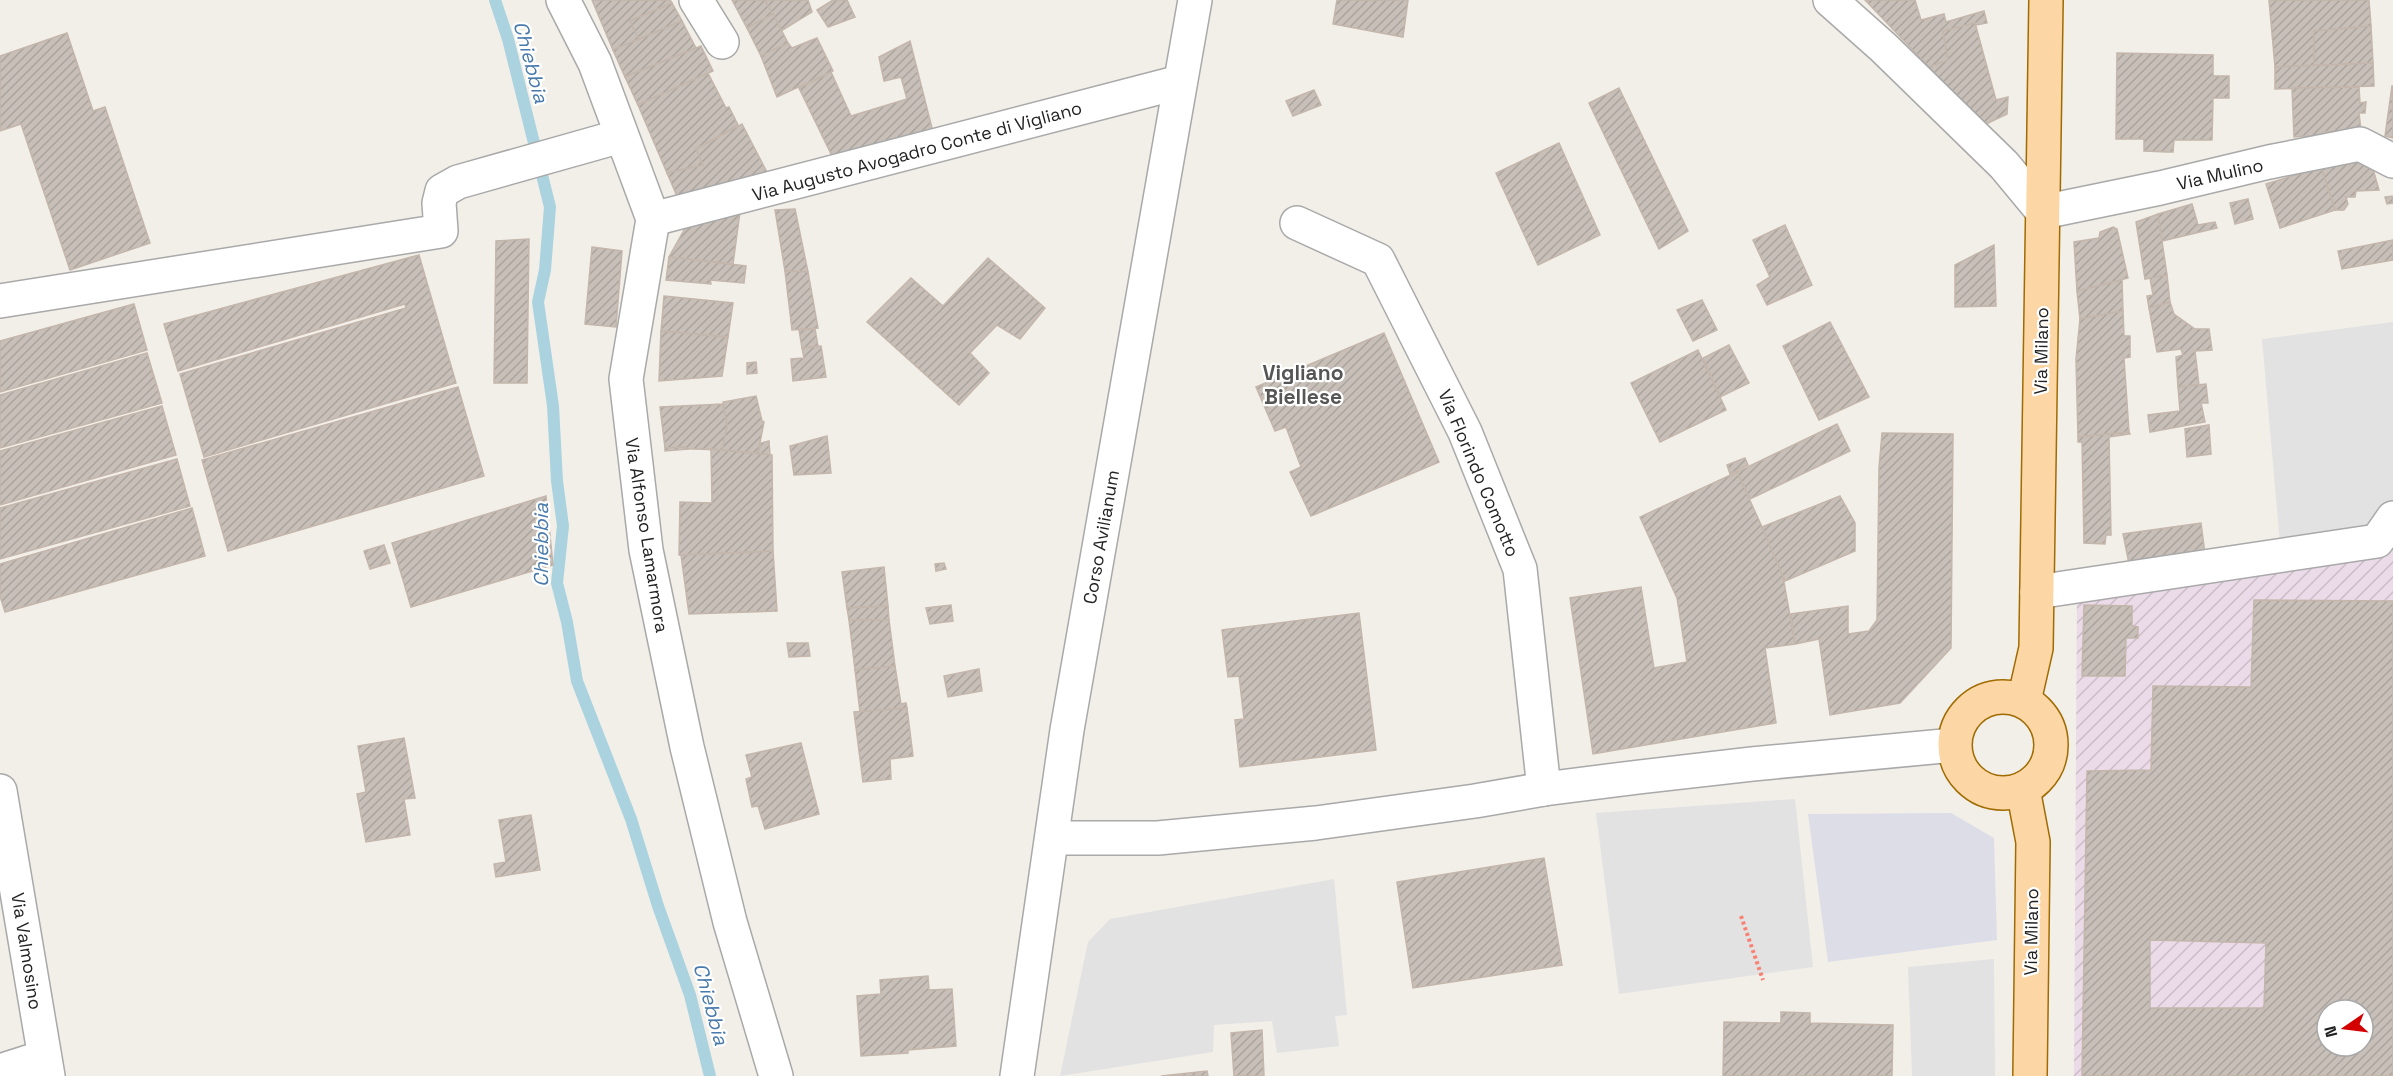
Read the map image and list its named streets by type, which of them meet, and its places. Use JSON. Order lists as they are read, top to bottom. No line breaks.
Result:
{"streets":{"main road":["Via Milano"],"street":["Via Augusto Avogadro Conte di Vigliano","Via Mulino","Via Florindo Comotto","Via Alfonso Lamarmora","Corso Avilianum","Via Valmosino"]},"crossings":[["Via Augusto Avogadro Conte di Vigliano","Via Alfonso Lamarmora"],["Via Augusto Avogadro Conte di Vigliano","Corso Avilianum"],["Via Mulino","Via Milano"]],"districts":["Vigliano Biellese"],"water":["Chiebbia"],"north":"left"}
